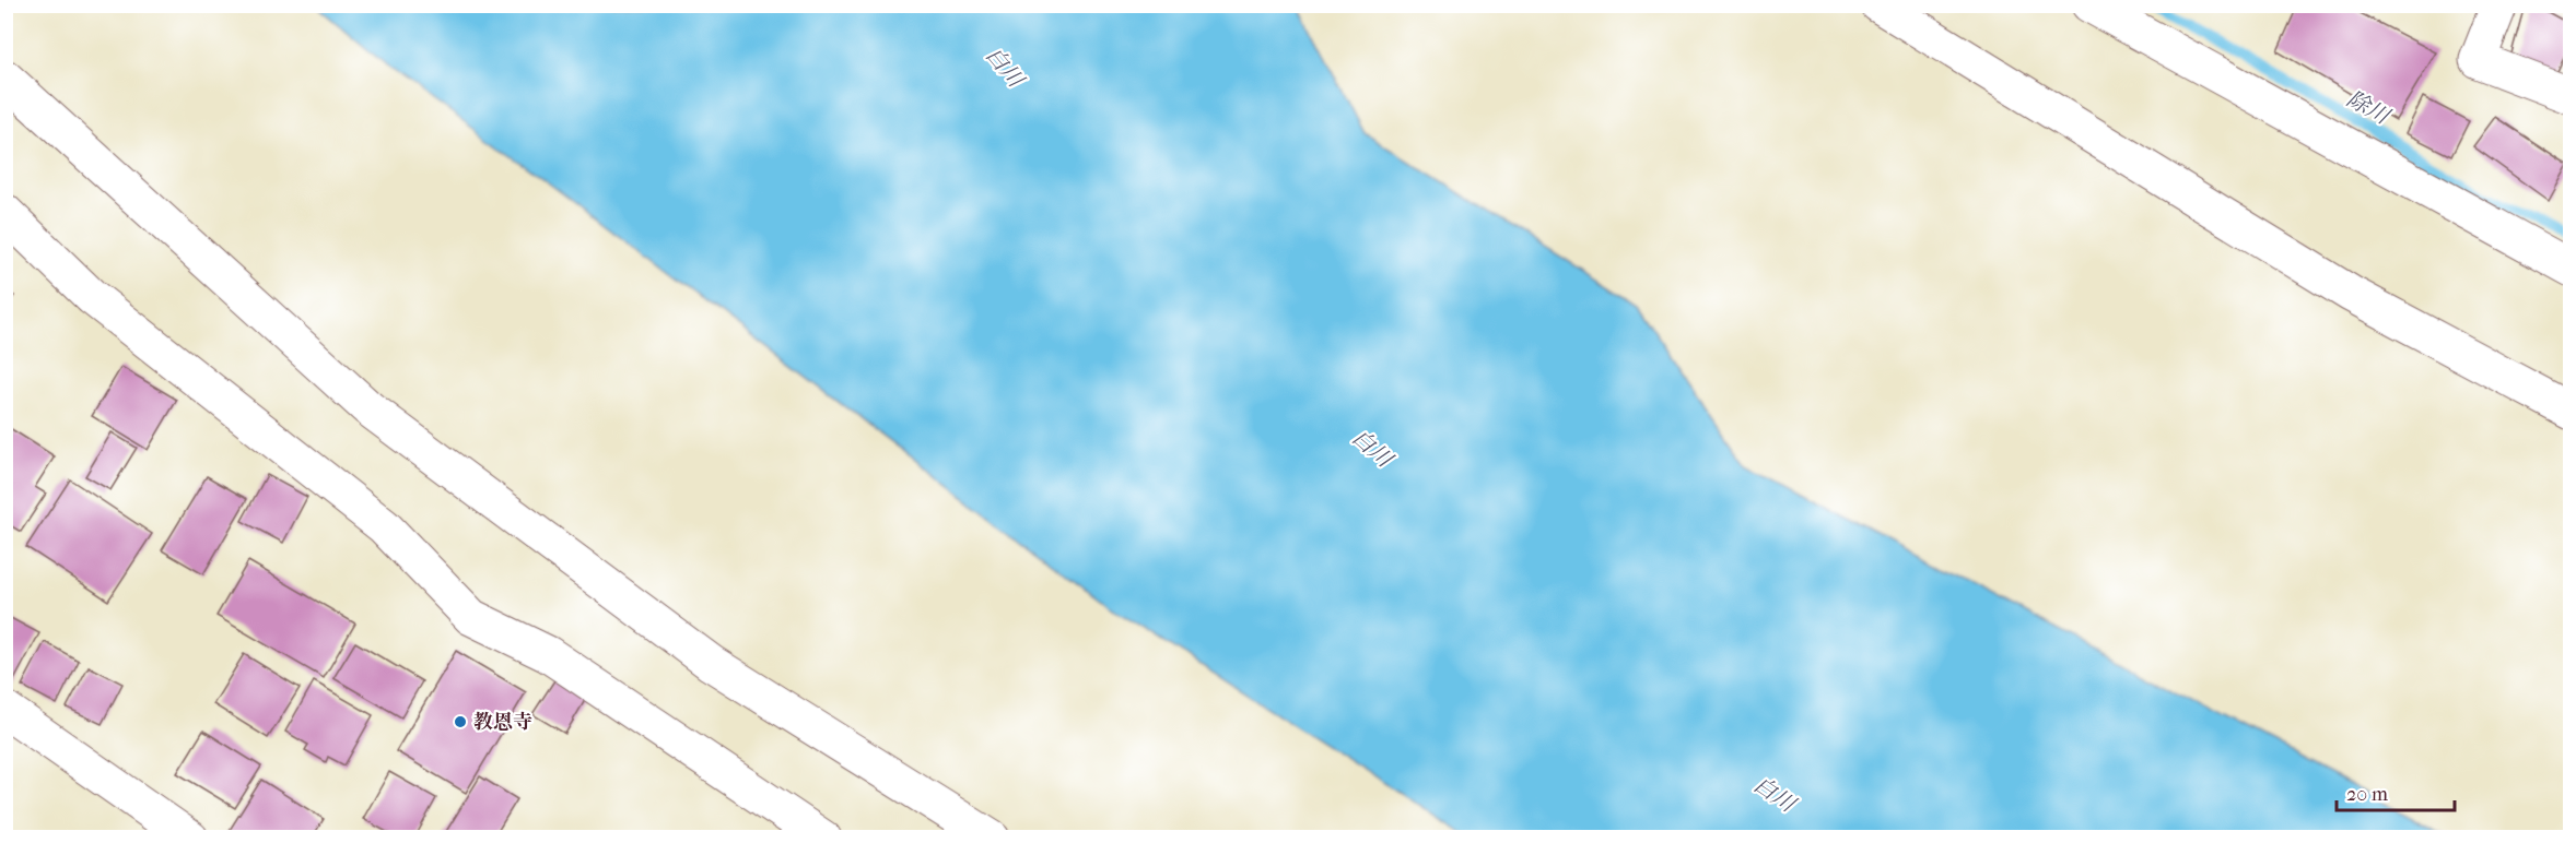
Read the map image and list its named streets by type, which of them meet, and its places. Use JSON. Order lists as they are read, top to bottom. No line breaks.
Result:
{"water":["白川","除川"],"places":["教恩寺"],"scale_bar":"20 m"}
